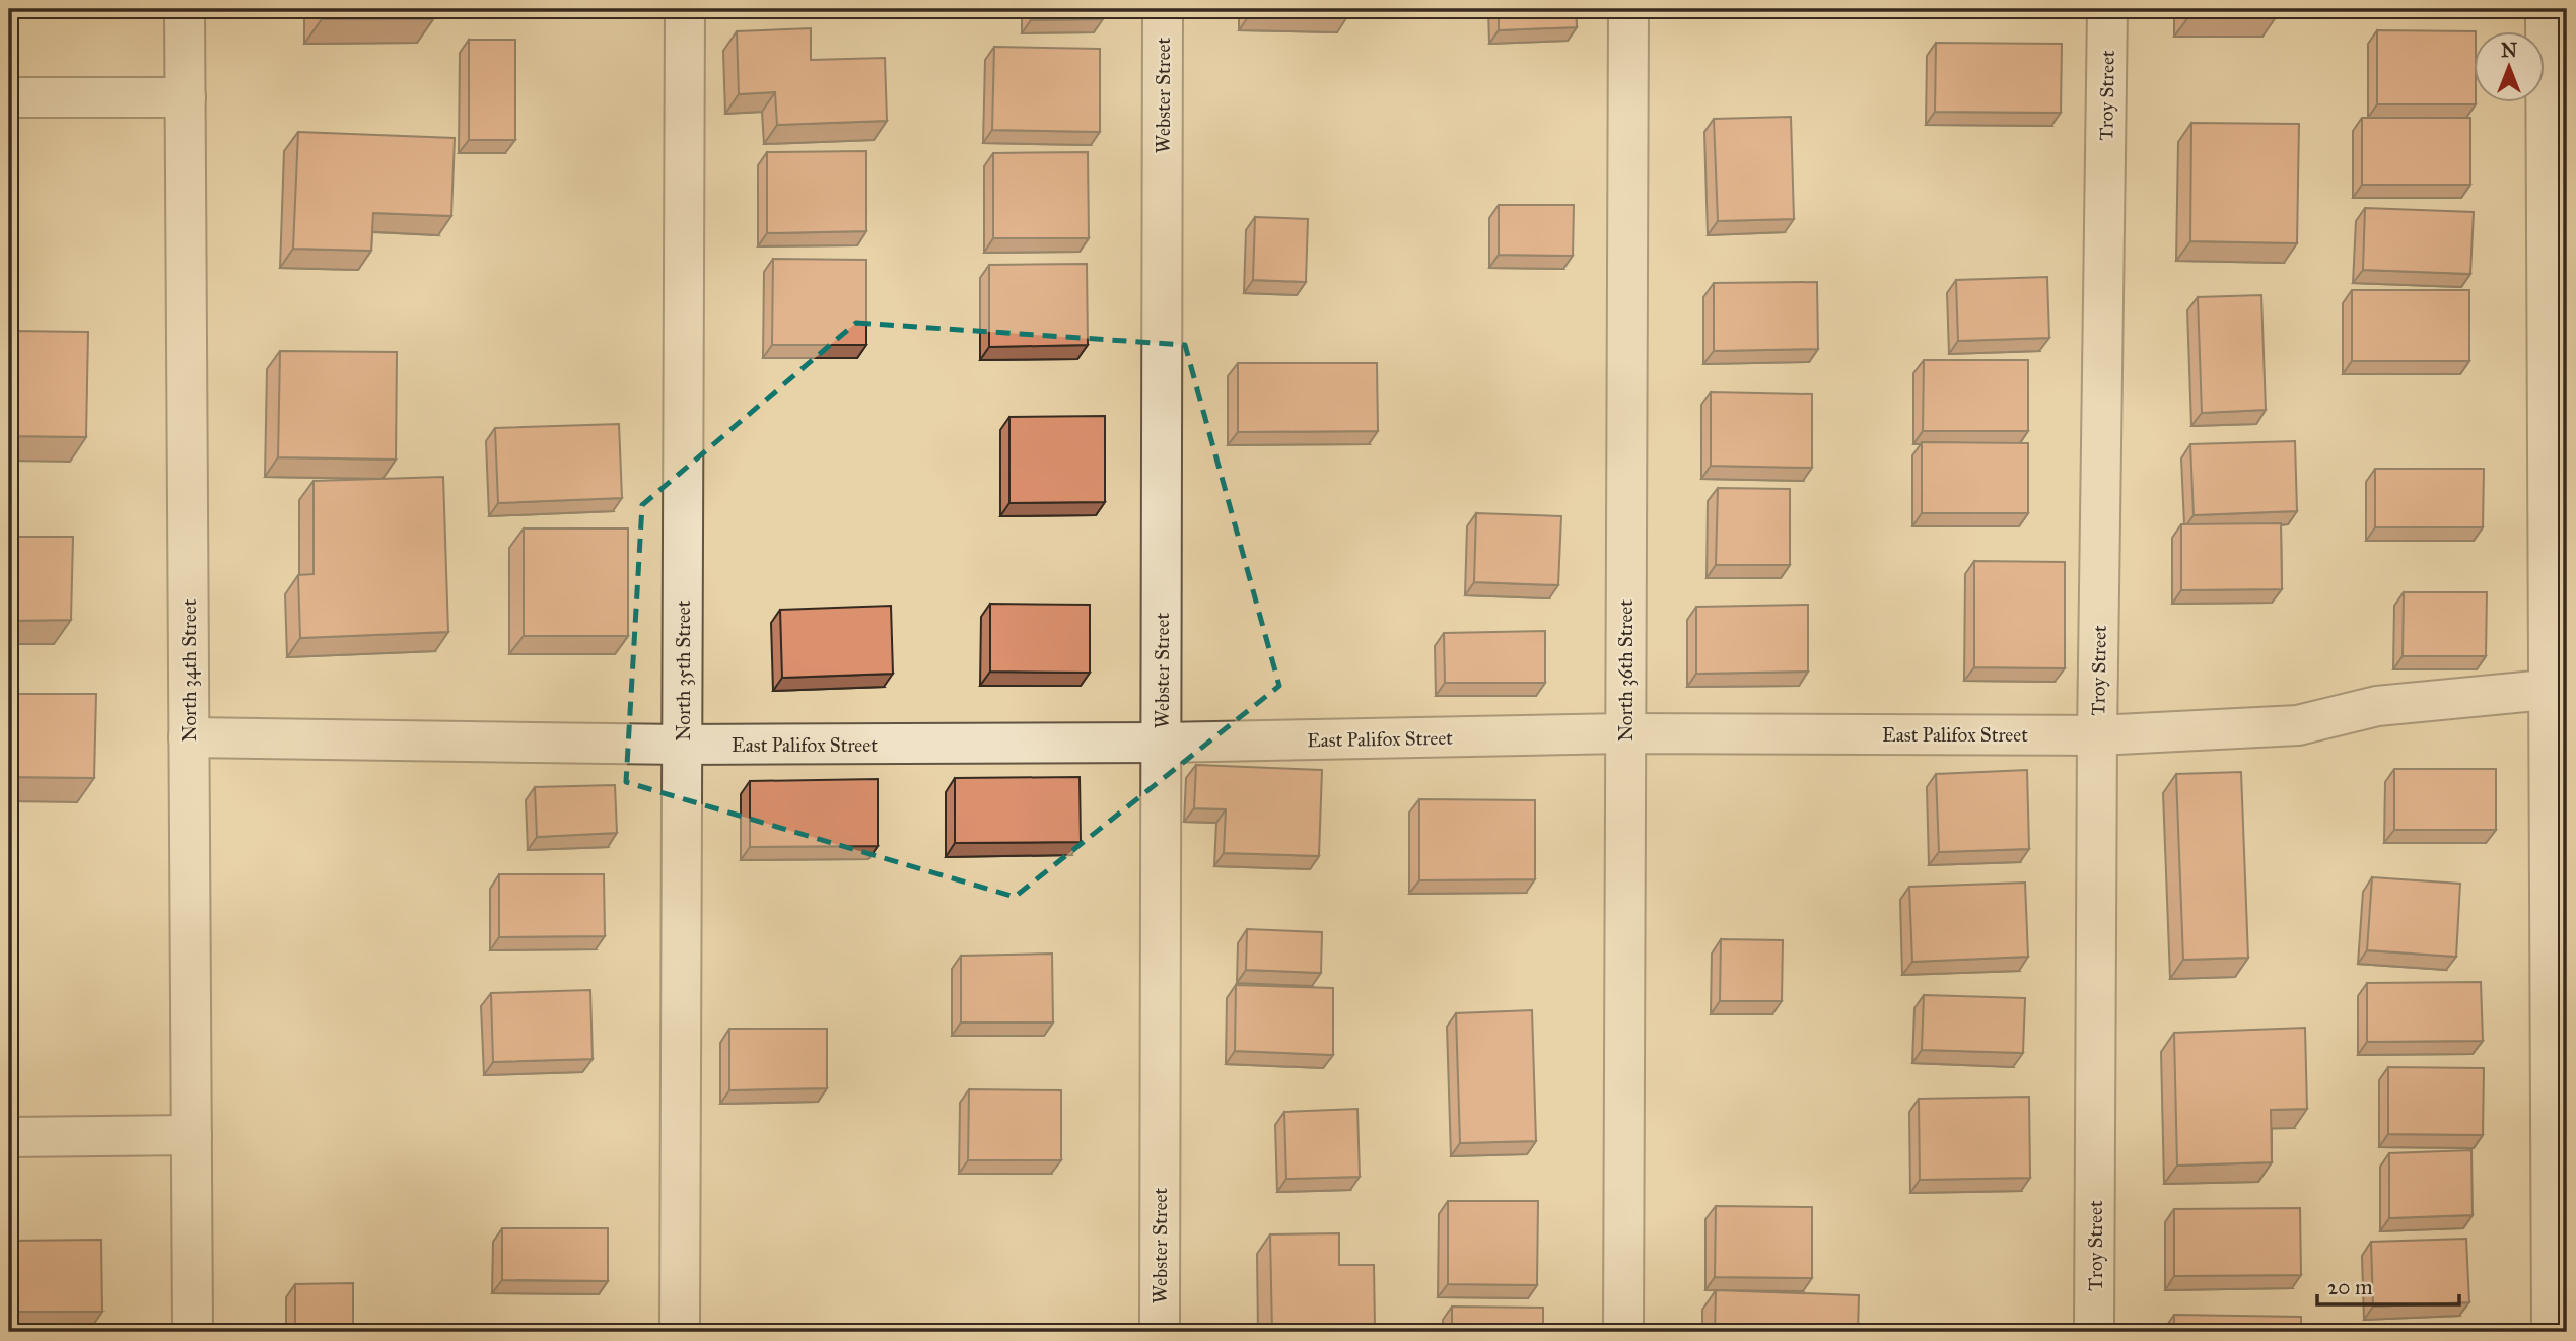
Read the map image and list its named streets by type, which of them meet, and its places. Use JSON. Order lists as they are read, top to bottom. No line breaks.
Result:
{"streets":{"street":["Webster Street","Troy Street","North 34th Street","North 35th Street","North 36th Street","East Palifox Street"]},"crossings":[["Webster Street","East Palifox Street"],["Troy Street","East Palifox Street"],["North 34th Street","East Palifox Street"],["North 35th Street","East Palifox Street"],["North 36th Street","East Palifox Street"]],"scale_bar":"20 m","north":"top"}
